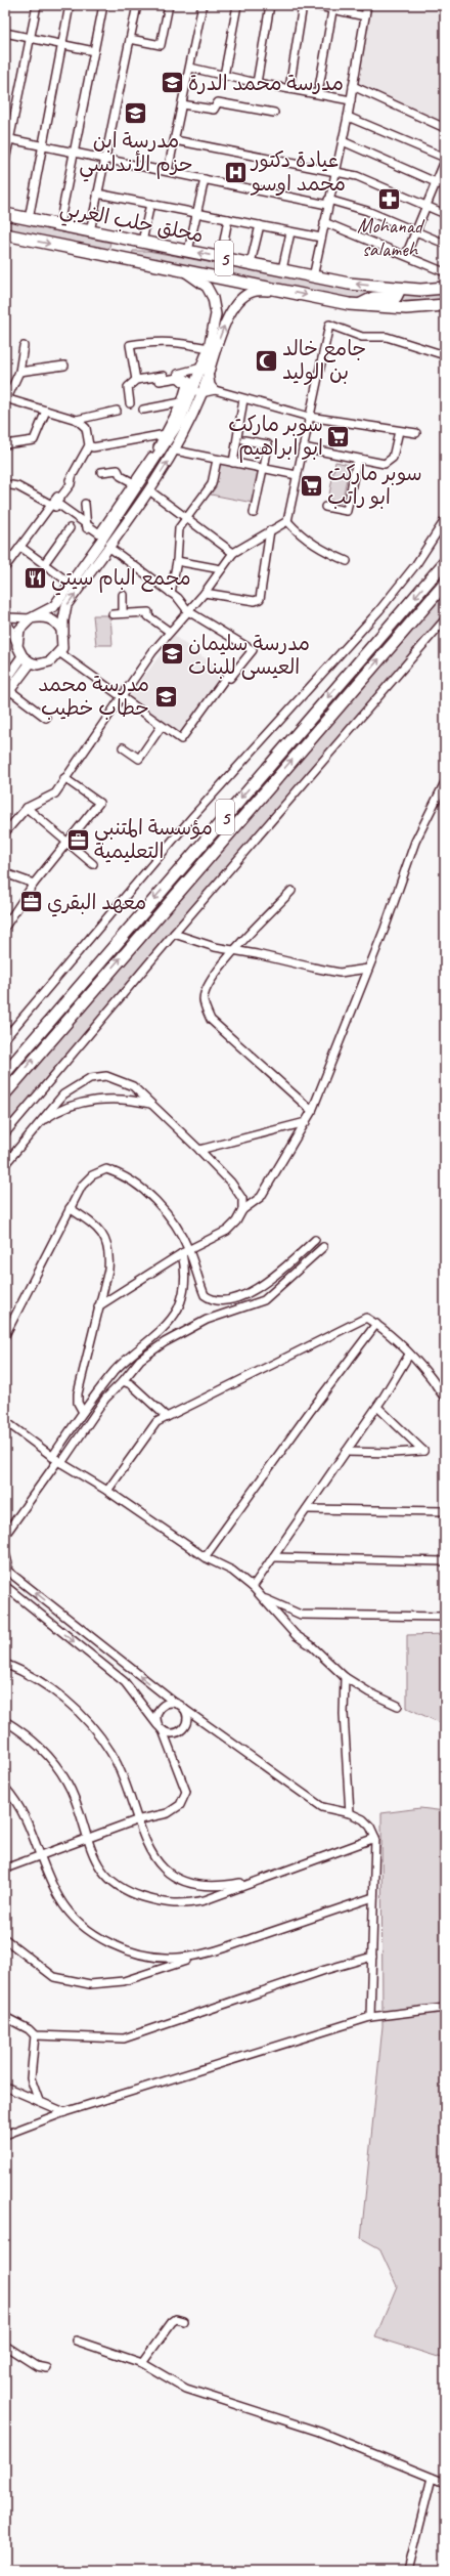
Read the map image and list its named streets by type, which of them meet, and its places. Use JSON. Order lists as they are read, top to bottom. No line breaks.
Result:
{"streets":{"highway":["محلق حلب الغربي","5"]},"places":{"school or university":["مدرسة محمد الدرة","مدرسة ابن حزم الأندلسي","مدرسة سليمان العيسى للبنات","مدرسة محمد حطاب خطيب"],"hospital":["عيادة دكتور محمد اوسو"],"pharmacy":["Mohanad salameh"],"mosque":["جامع خالد بن الوليد"],"supermarket":["سوبر ماركت ابو ابراهيم","سوبر ماركت ابو راتب"],"restaurant":["مجمع البام سيتي"],"office":["مؤسسة المتنبي التعليمية","معهد البقري"]}}
